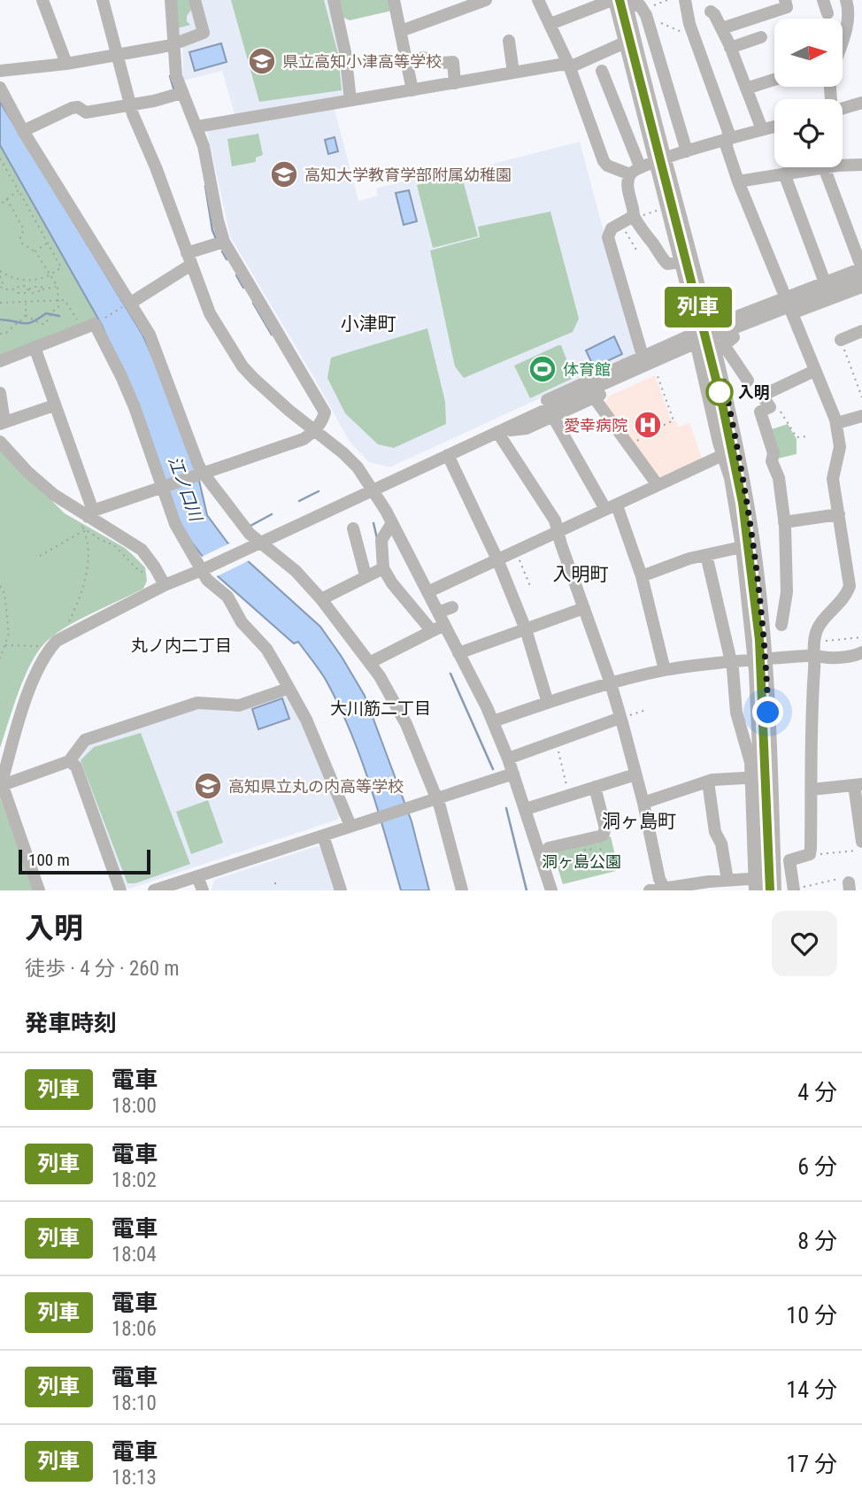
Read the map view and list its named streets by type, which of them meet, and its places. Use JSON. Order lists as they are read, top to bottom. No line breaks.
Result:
{"districts":["小津町","入明町","丸ノ内二丁目","大川筋二丁目","洞ヶ島町"],"water":["江ノ口川"],"parks":["洞ヶ島公園"],"places":{"school or university":["県立高知小津高等学校","高知大学教育学部附属幼稚園","高知県立丸の内高等学校"],"sports":["体育館"],"other":["入明"],"hospital":["愛幸病院"]},"scale_bar":"100 m","north":"right","page":{"on_map":"列車","scale":"100 m","heading":[["入明","徒歩 · 4 分 · 260 m"],"発車時刻"],"list":[{"mark":"列車","name":"電車","note":"18:00","value":"4 分"},{"mark":"列車","name":"電車","note":"18:02","value":"6 分"},{"mark":"列車","name":"電車","note":"18:04","value":"8 分"},{"mark":"列車","name":"電車","note":"18:06","value":"10 分"},{"mark":"列車","name":"電車","note":"18:10","value":"14 分"},{"mark":"列車","name":"電車","note":"18:13","value":"17 分"}]}}
